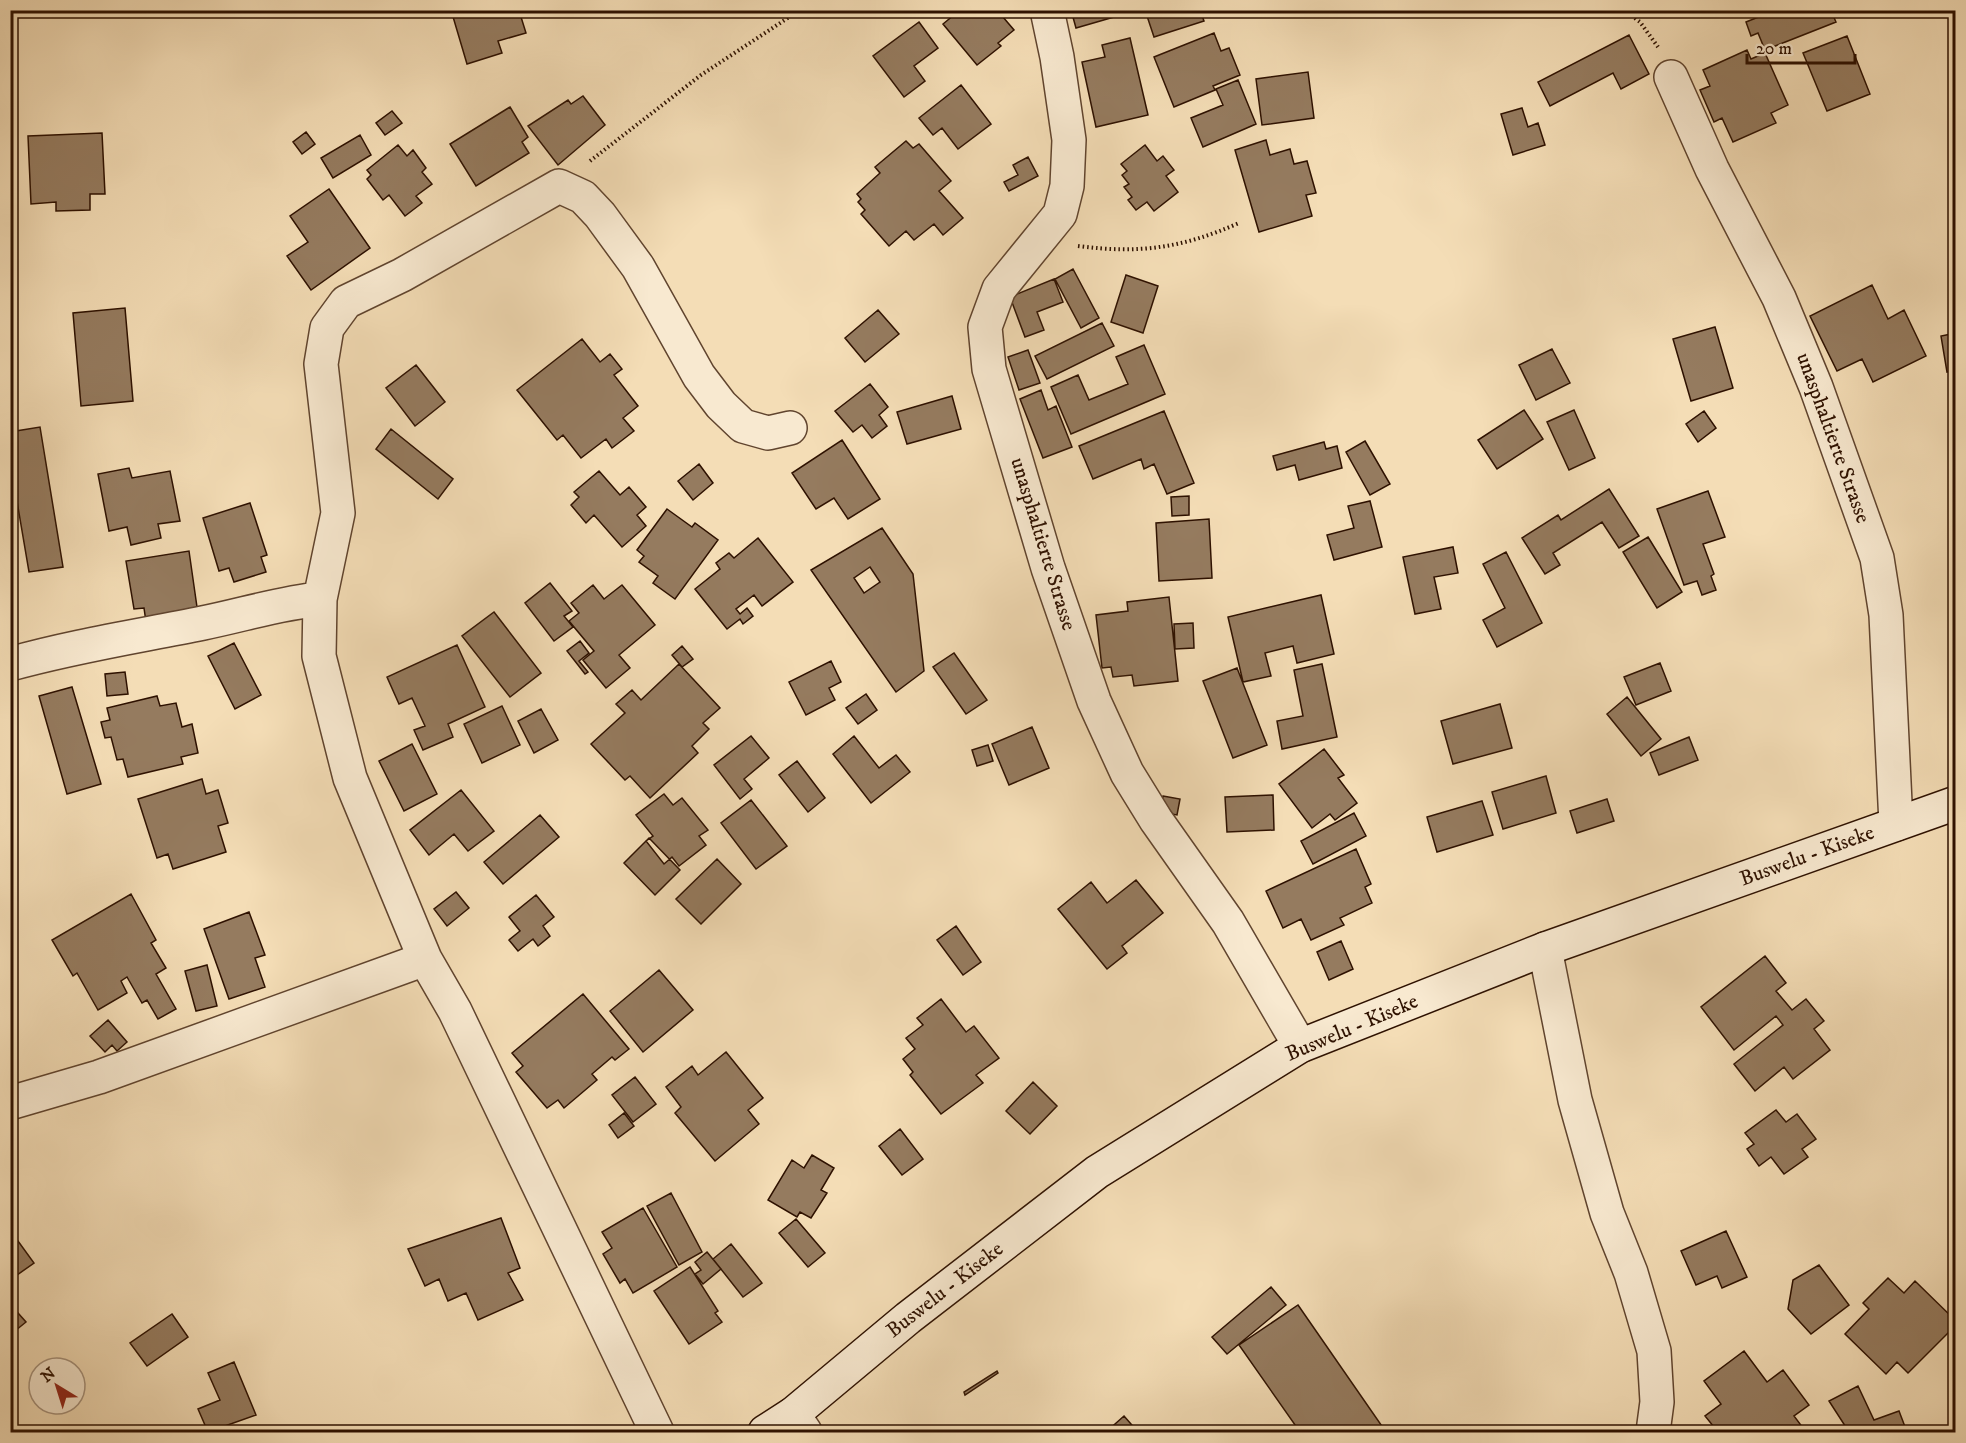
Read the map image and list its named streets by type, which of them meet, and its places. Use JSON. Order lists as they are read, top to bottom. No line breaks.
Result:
{"streets":{"street":["unasphaltierte Strasse","Buswelu - Kiseke"]},"crossings":[["unasphaltierte Strasse","Buswelu - Kiseke"]],"scale_bar":"20 m","north":"top left"}
